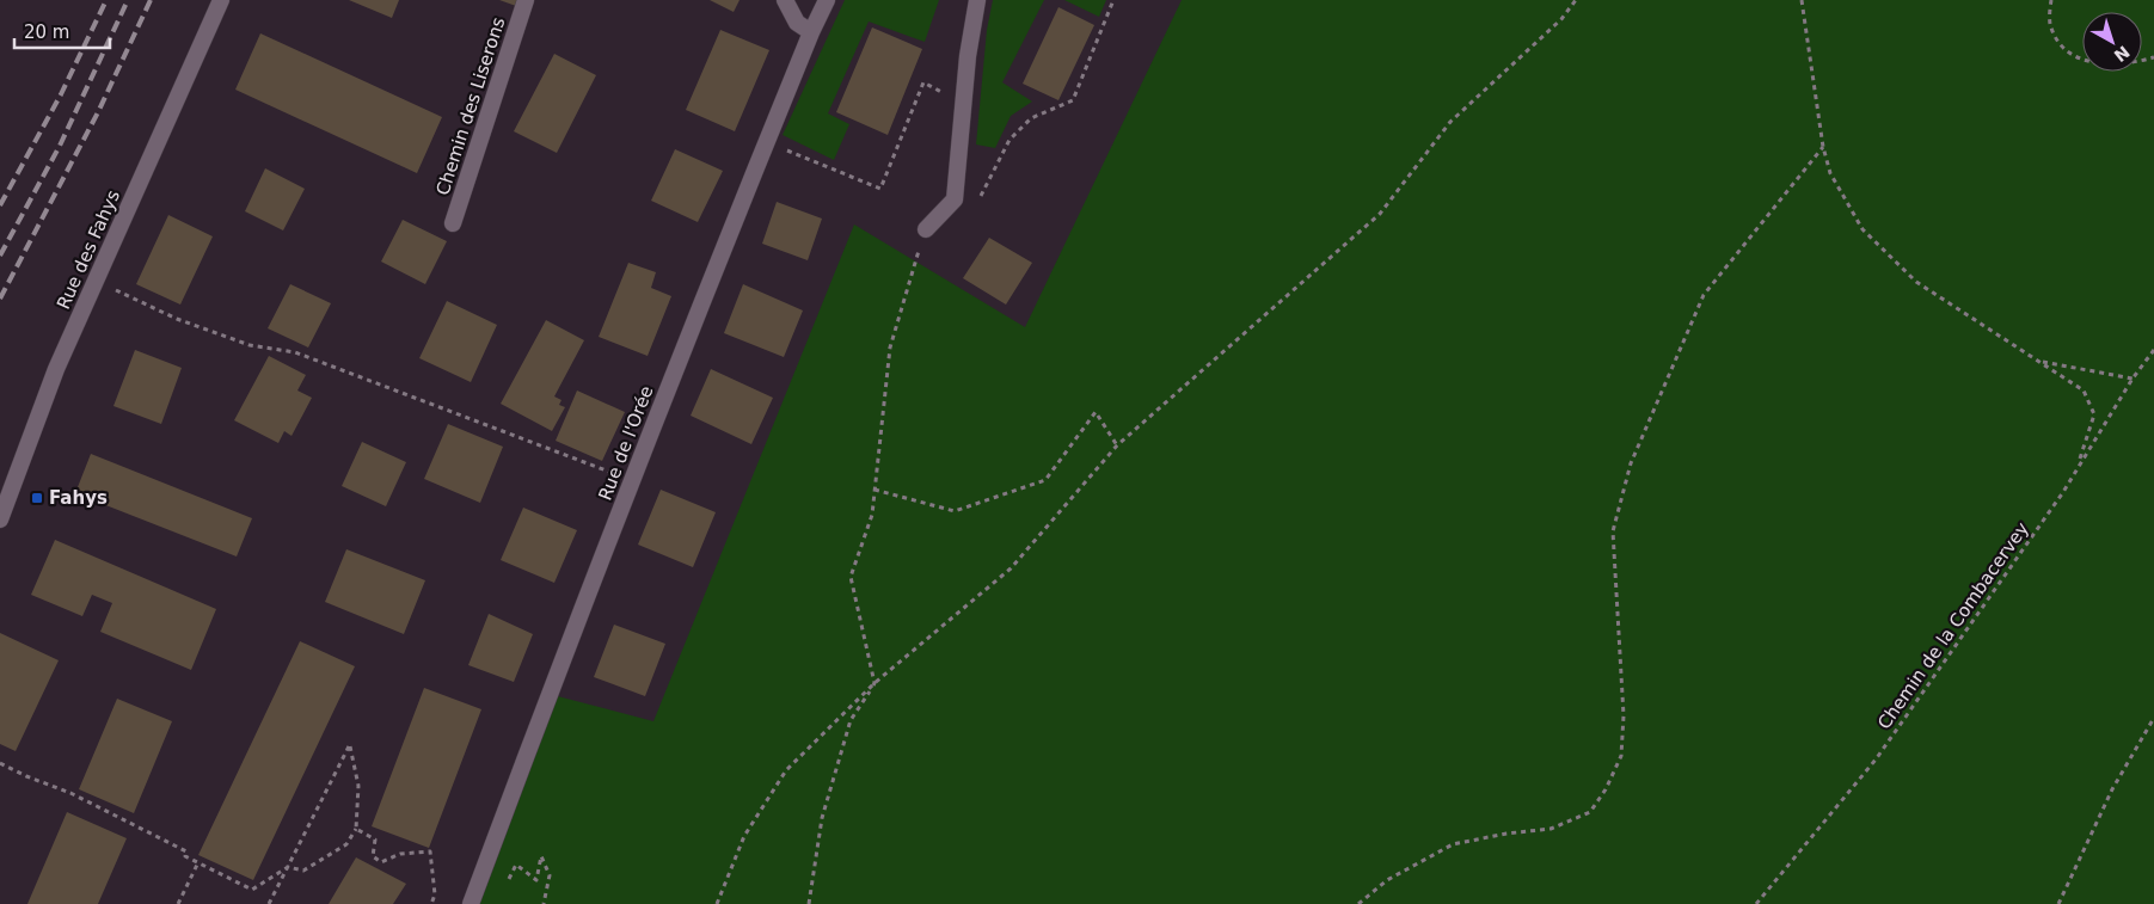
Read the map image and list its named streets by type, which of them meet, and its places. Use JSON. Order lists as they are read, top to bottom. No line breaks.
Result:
{"streets":{"street":["Chemin des Liserons","Rue des Fahys","Rue de l'Orée"],"path":["Chemin de la Combacervey"]},"places":{"transit":["Fahys"]},"scale_bar":"20 m","north":"bottom right"}
